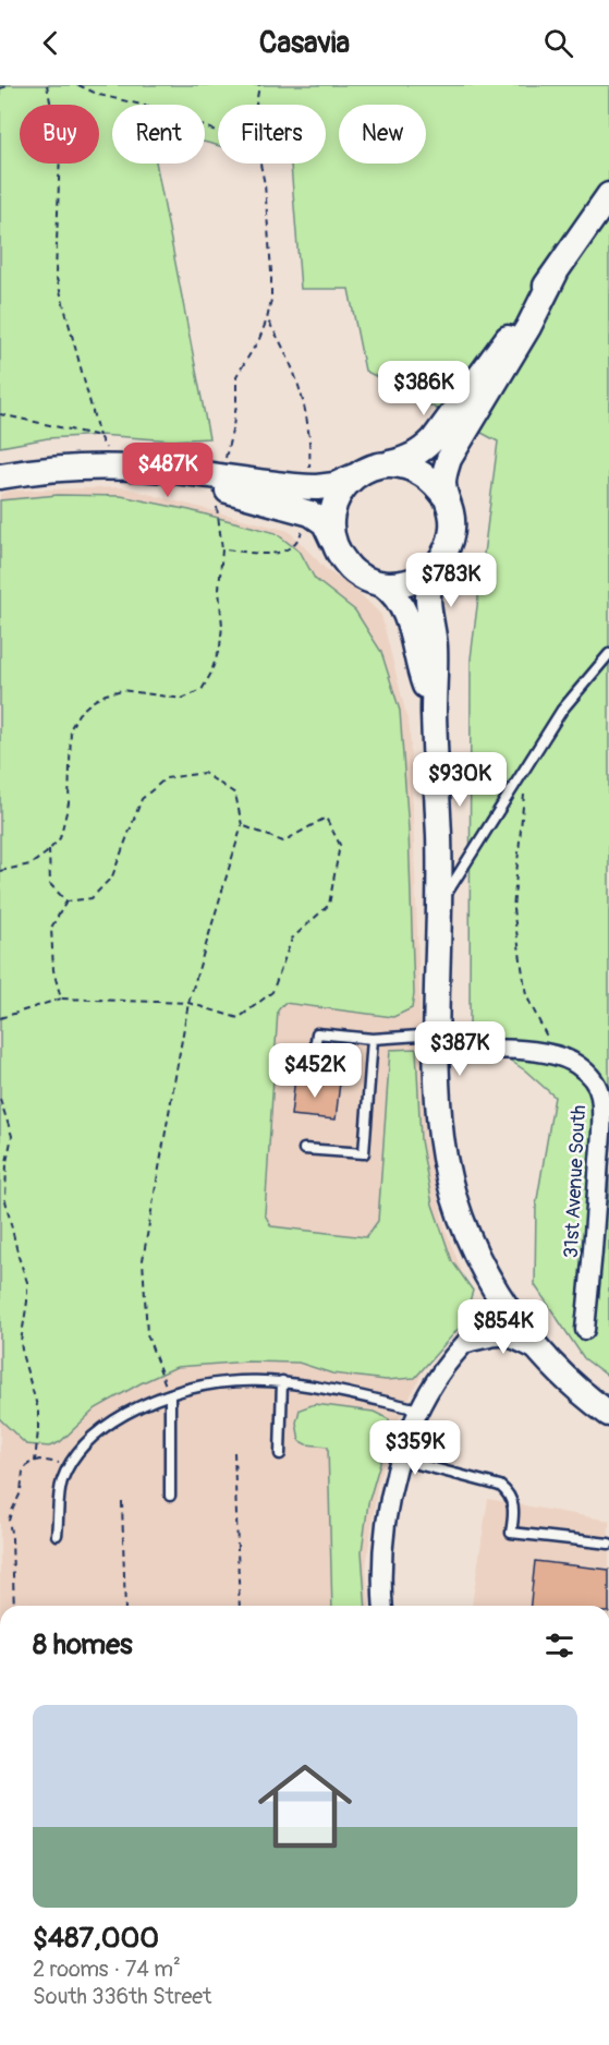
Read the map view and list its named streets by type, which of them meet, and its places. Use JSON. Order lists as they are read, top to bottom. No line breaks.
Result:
{"streets":{"street":["31st Avenue South"]},"page":{"header":"Casavia","chip":["Buy","Rent","Filters","New"],"price":["$386K","$487K","$783K","$930K","$387K","$452K","$854K","$359K"],"heading":"8 homes","list":[{"name":"$487,000","note":"2 rooms · 74 m² · South 336th Street"}]}}
